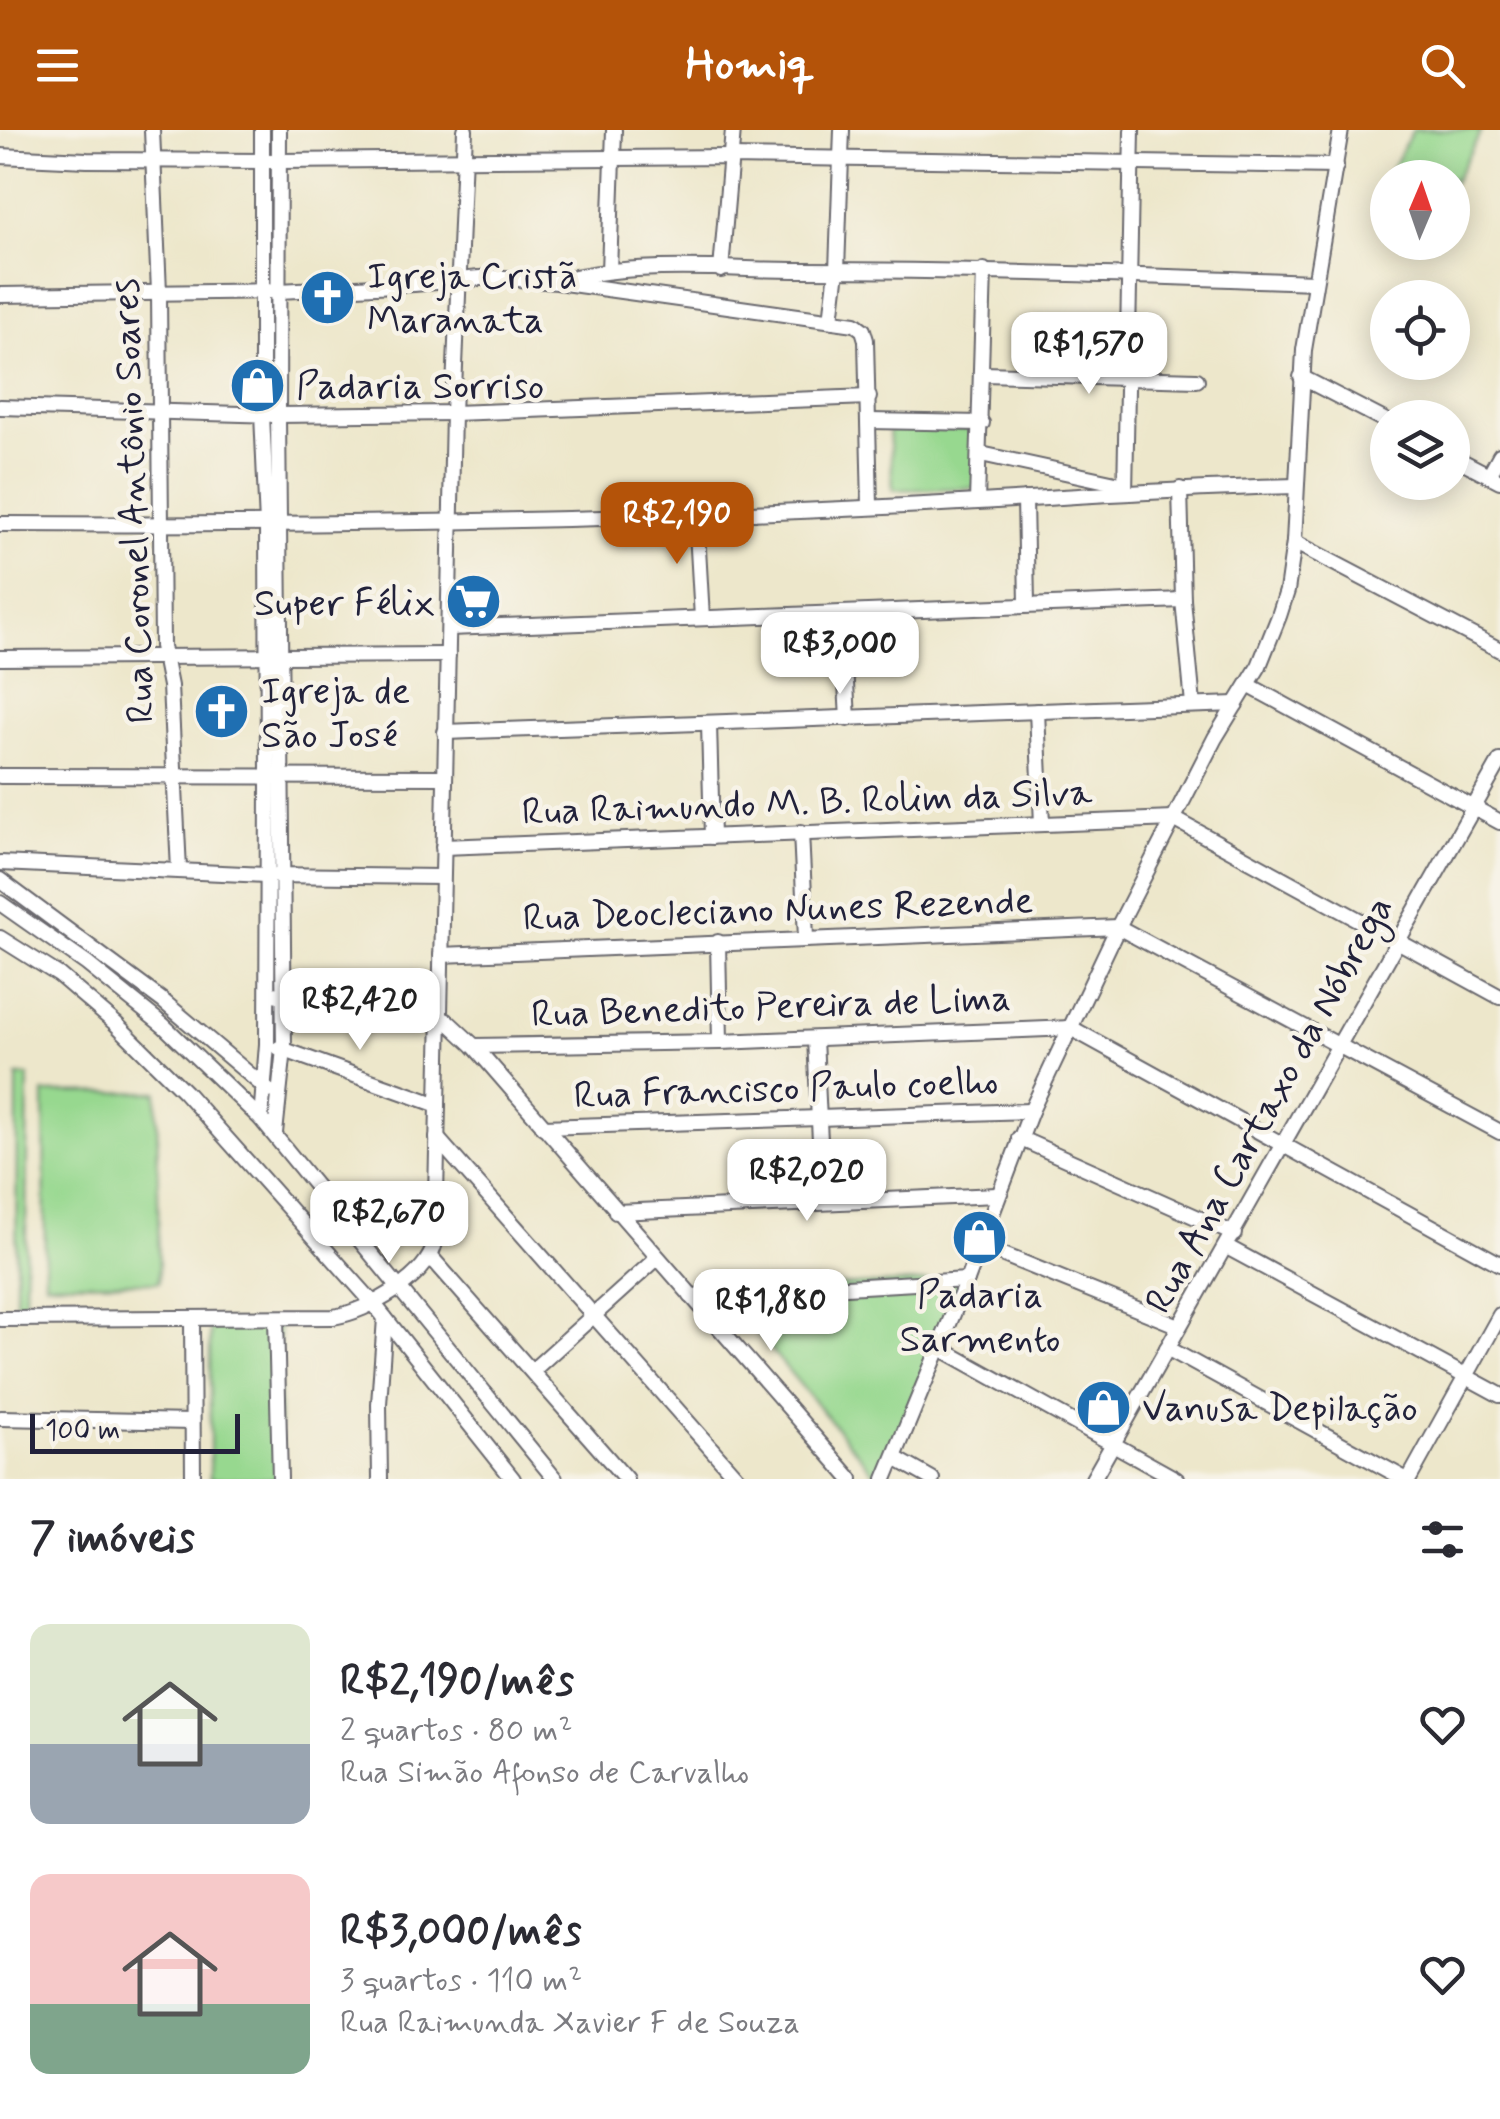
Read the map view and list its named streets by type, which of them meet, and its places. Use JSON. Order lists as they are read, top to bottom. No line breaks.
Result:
{"streets":{"street":["Rua Coronel Antônio Soares","Rua Raimundo M. B. Rolim da Silva","Rua Deocleciano Nunes Rezende","Rua Benedito Pereira de Lima","Rua Francisco Paulo coelho","Rua Ana Cartaxo da Nóbrega"]},"places":{"church":["Igreja Cristã Maranata","Igreja de São José"],"shop":["Padaria Sorriso","Padaria Sarmento","Vanusa Depilação"],"supermarket":["Super Félix"]},"scale_bar":"100 m","north":"top","page":{"header":"Homiq","price":["R$1,570","R$2,190","R$3,000","R$2,420","R$2,020","R$2,670","R$1,880"],"scale":"100 m","heading":"7 imóveis","list":[{"name":"R$2,190/mês","note":"2 quartos · 80 m² · Rua Simão Afonso de Carvalho"},{"name":"R$3,000/mês","note":"3 quartos · 110 m² · Rua Raimunda Xavier F de Souza"}]}}
